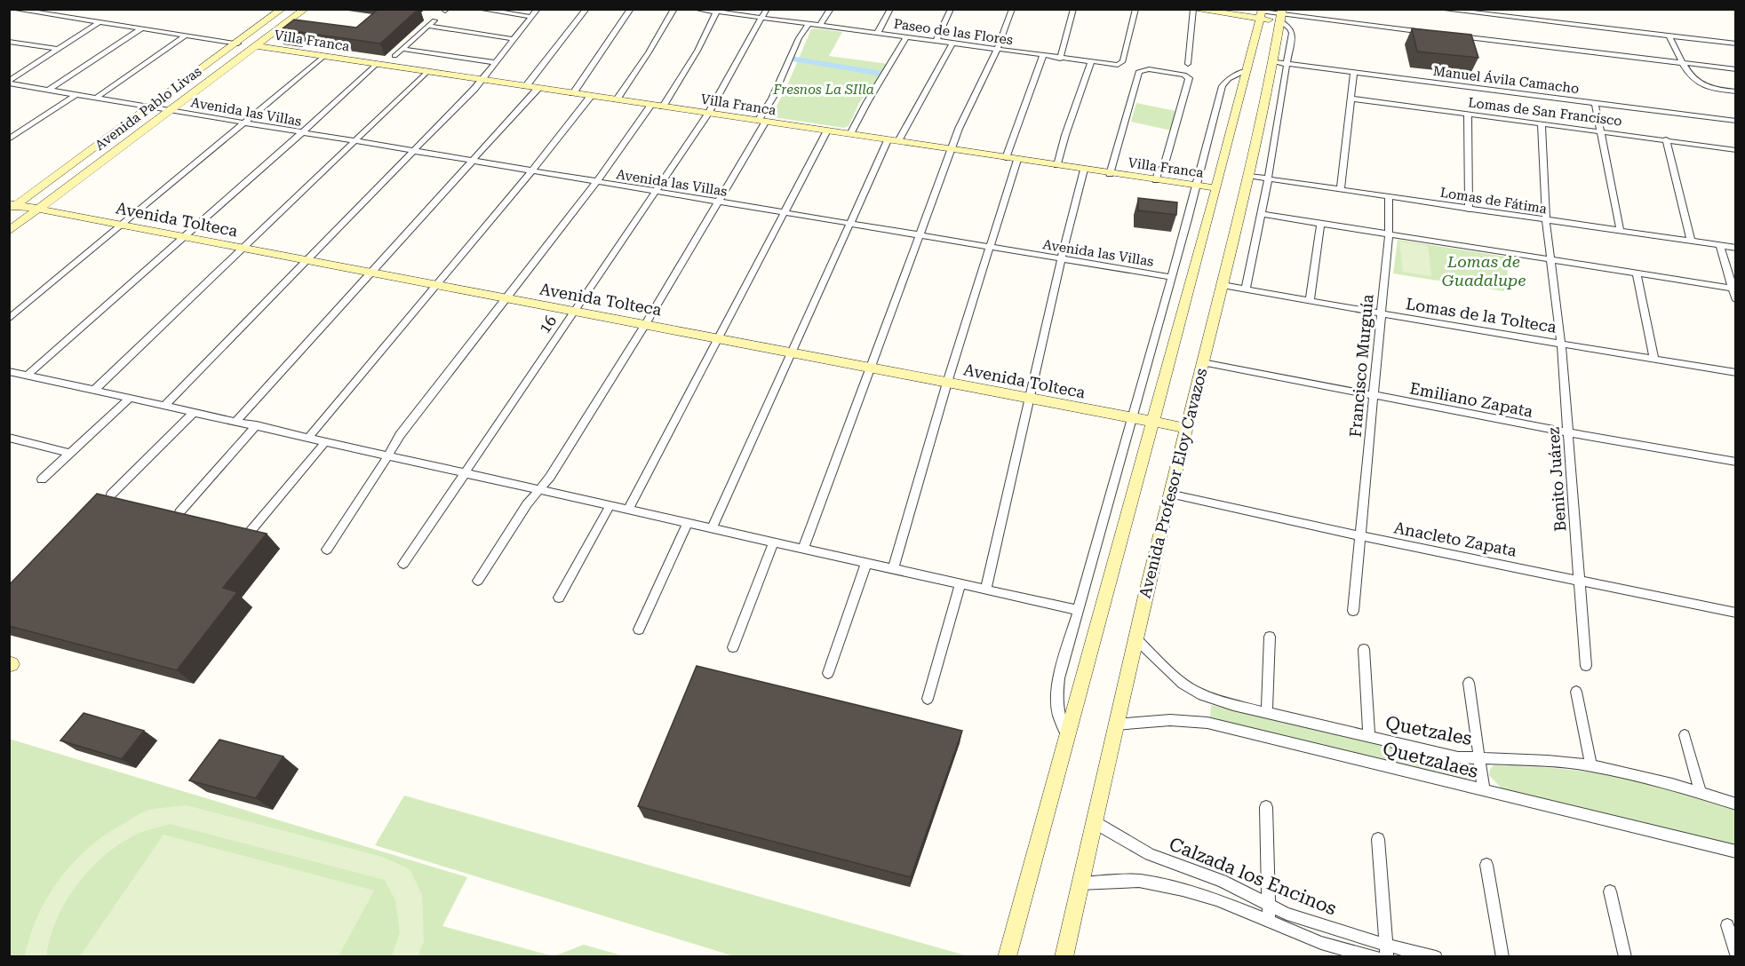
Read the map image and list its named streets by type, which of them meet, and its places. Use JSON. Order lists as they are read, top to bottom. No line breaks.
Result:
{"streets":{"main road":["Villa Franca","Avenida Pablo Livas","Avenida Tolteca","Avenida Profesor Eloy Cavazos"],"street":["Paseo de las Flores","Manuel Ávila Camacho","Avenida las Villas","Lomas de San Francisco","Lomas de Fátima","Lomas de la Tolteca","16","Francisco Murguía","Emiliano Zapata","Benito Juárez","Anacleto Zapata","Quetzales","Quetzalaes","Calzada los Encinos"]},"crossings":[["Paseo de las Flores","16"],["Villa Franca","Avenida Pablo Livas"],["Villa Franca","16"],["Villa Franca","Avenida Profesor Eloy Cavazos"],["Manuel Ávila Camacho","Avenida Profesor Eloy Cavazos"],["Avenida Pablo Livas","Avenida las Villas"],["Avenida Pablo Livas","Avenida Tolteca"],["Avenida las Villas","16"],["Lomas de San Francisco","Benito Juárez"],["Lomas de Fátima","Francisco Murguía"],["Lomas de Fátima","Benito Juárez"],["Lomas de Fátima","Avenida Profesor Eloy Cavazos"],["Avenida Tolteca","16"],["Avenida Tolteca","Avenida Profesor Eloy Cavazos"],["Lomas de la Tolteca","Francisco Murguía"],["Lomas de la Tolteca","Benito Juárez"],["Lomas de la Tolteca","Avenida Profesor Eloy Cavazos"],["Francisco Murguía","Emiliano Zapata"],["Francisco Murguía","Anacleto Zapata"],["Emiliano Zapata","Benito Juárez"],["Emiliano Zapata","Avenida Profesor Eloy Cavazos"],["Benito Juárez","Anacleto Zapata"],["Avenida Profesor Eloy Cavazos","Anacleto Zapata"],["Avenida Profesor Eloy Cavazos","Quetzales"],["Avenida Profesor Eloy Cavazos","Quetzalaes"],["Avenida Profesor Eloy Cavazos","Calzada los Encinos"]],"parks":["Fresnos La SIlla","Lomas de Guadalupe"]}
